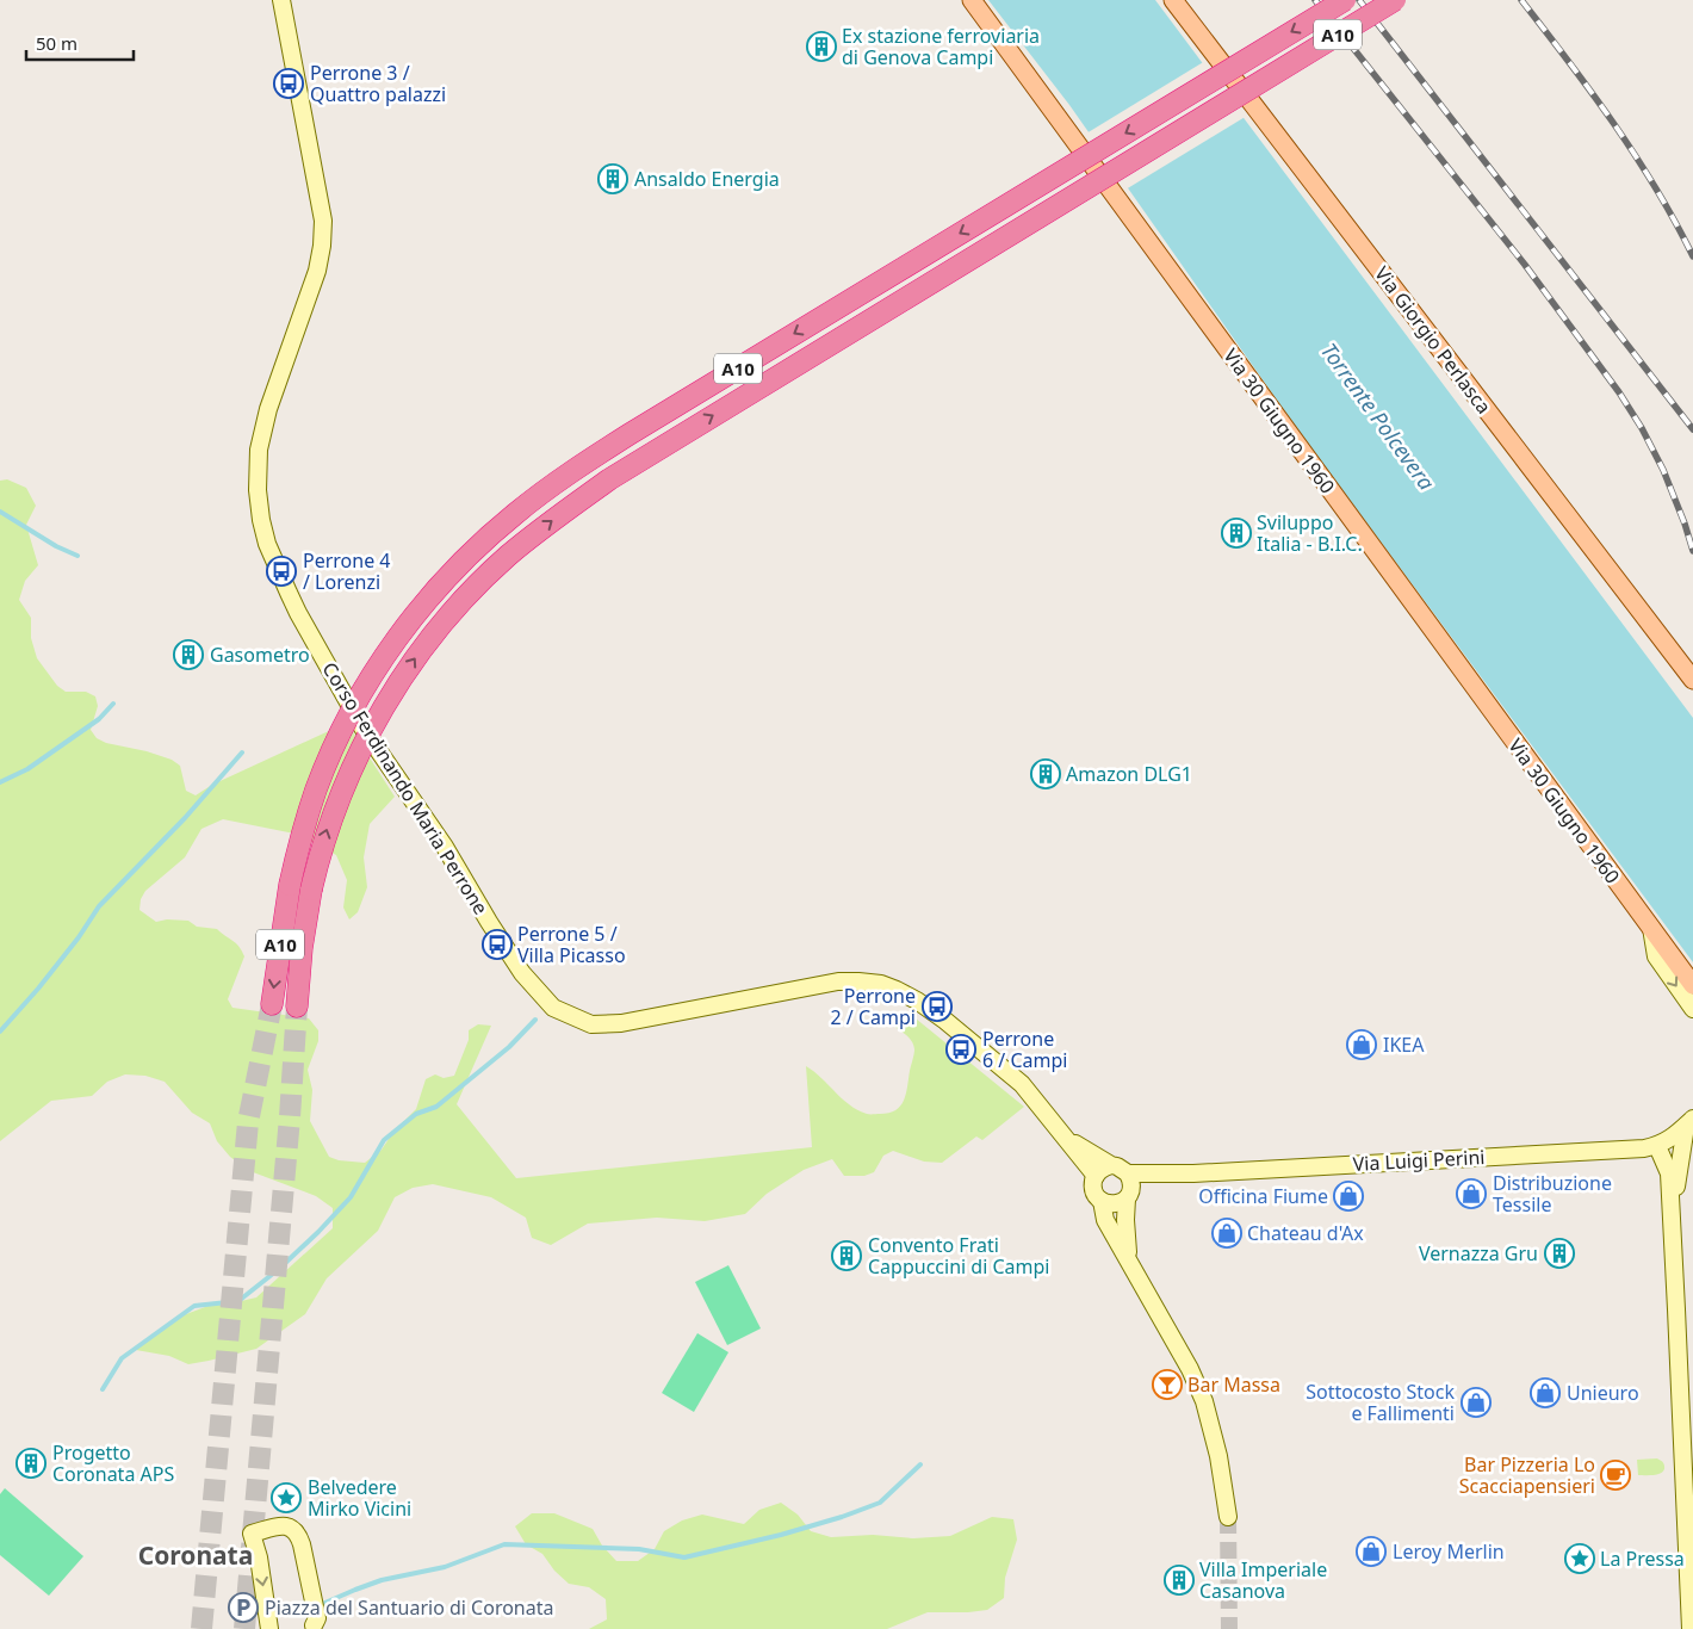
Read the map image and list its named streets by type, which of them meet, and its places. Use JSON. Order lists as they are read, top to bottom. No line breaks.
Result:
{"streets":{"highway":["A10"],"main road":["Via Giorgio Perlasca","Via 30 Giugno 1960","Corso Ferdinando Maria Perrone","Via Luigi Perini"]},"crossings":[["Corso Ferdinando Maria Perrone","Via Luigi Perini"]],"districts":["Coronata"],"water":["Torrente Polcevera"],"places":{"building":["Ex stazione ferroviaria di Genova Campi","Ansaldo Energia","Sviluppo Italia - B.I.C.","Gasometro","Amazon DLG1","Vernazza Gru","Convento Frati Cappuccini di Campi","Progetto Coronata APS","Villa Imperiale Casanova"],"bus stop":["Perrone 3 / Quattro palazzi","Perrone 4 / Lorenzi","Perrone 5 / Villa Picasso","Perrone 2 / Campi","Perrone 6 / Campi"],"shop":["IKEA","Distribuzione Tessile","Officina Fiume","Chateau d'Ax","Unieuro","Sottocosto Stock e Fallimenti","Leroy Merlin"],"bar":["Bar Massa"],"cafe":["Bar Pizzeria Lo Scacciapensieri"],"place":["Belvedere Mirko Vicini","La Pressa"],"parking":["Piazza del Santuario di Coronata"]},"scale_bar":"50 m"}
